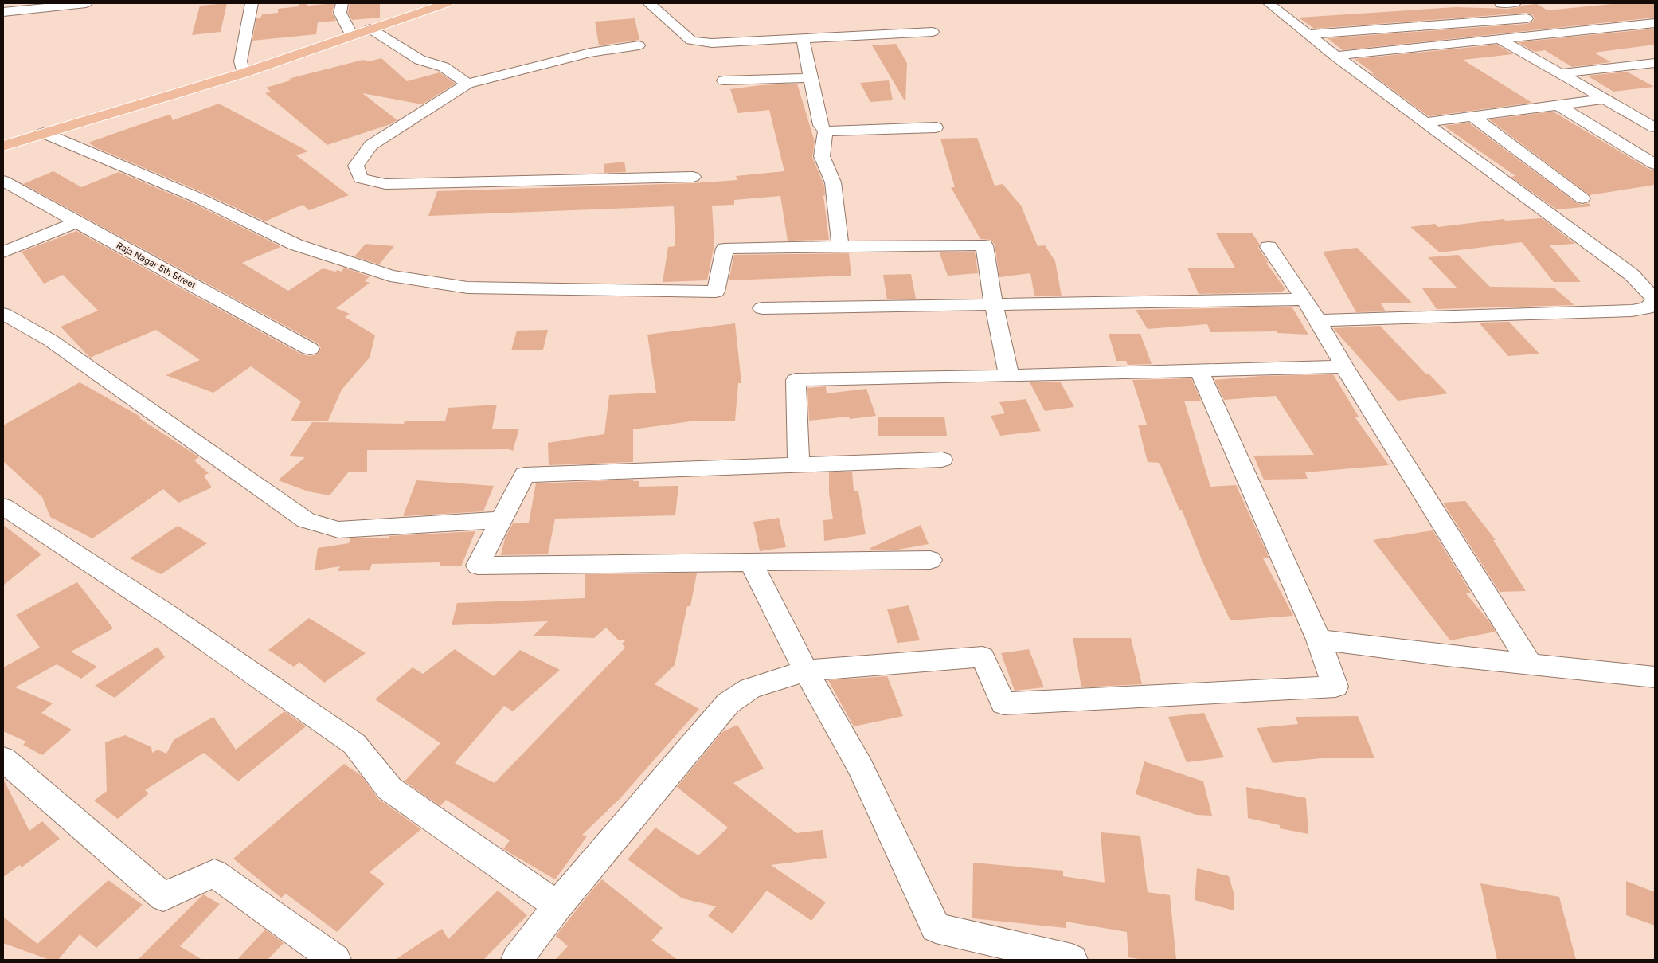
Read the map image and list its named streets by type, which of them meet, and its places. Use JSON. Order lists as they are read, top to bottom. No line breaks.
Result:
{"streets":{"street":["Raja Nagar 5th Street"]}}
